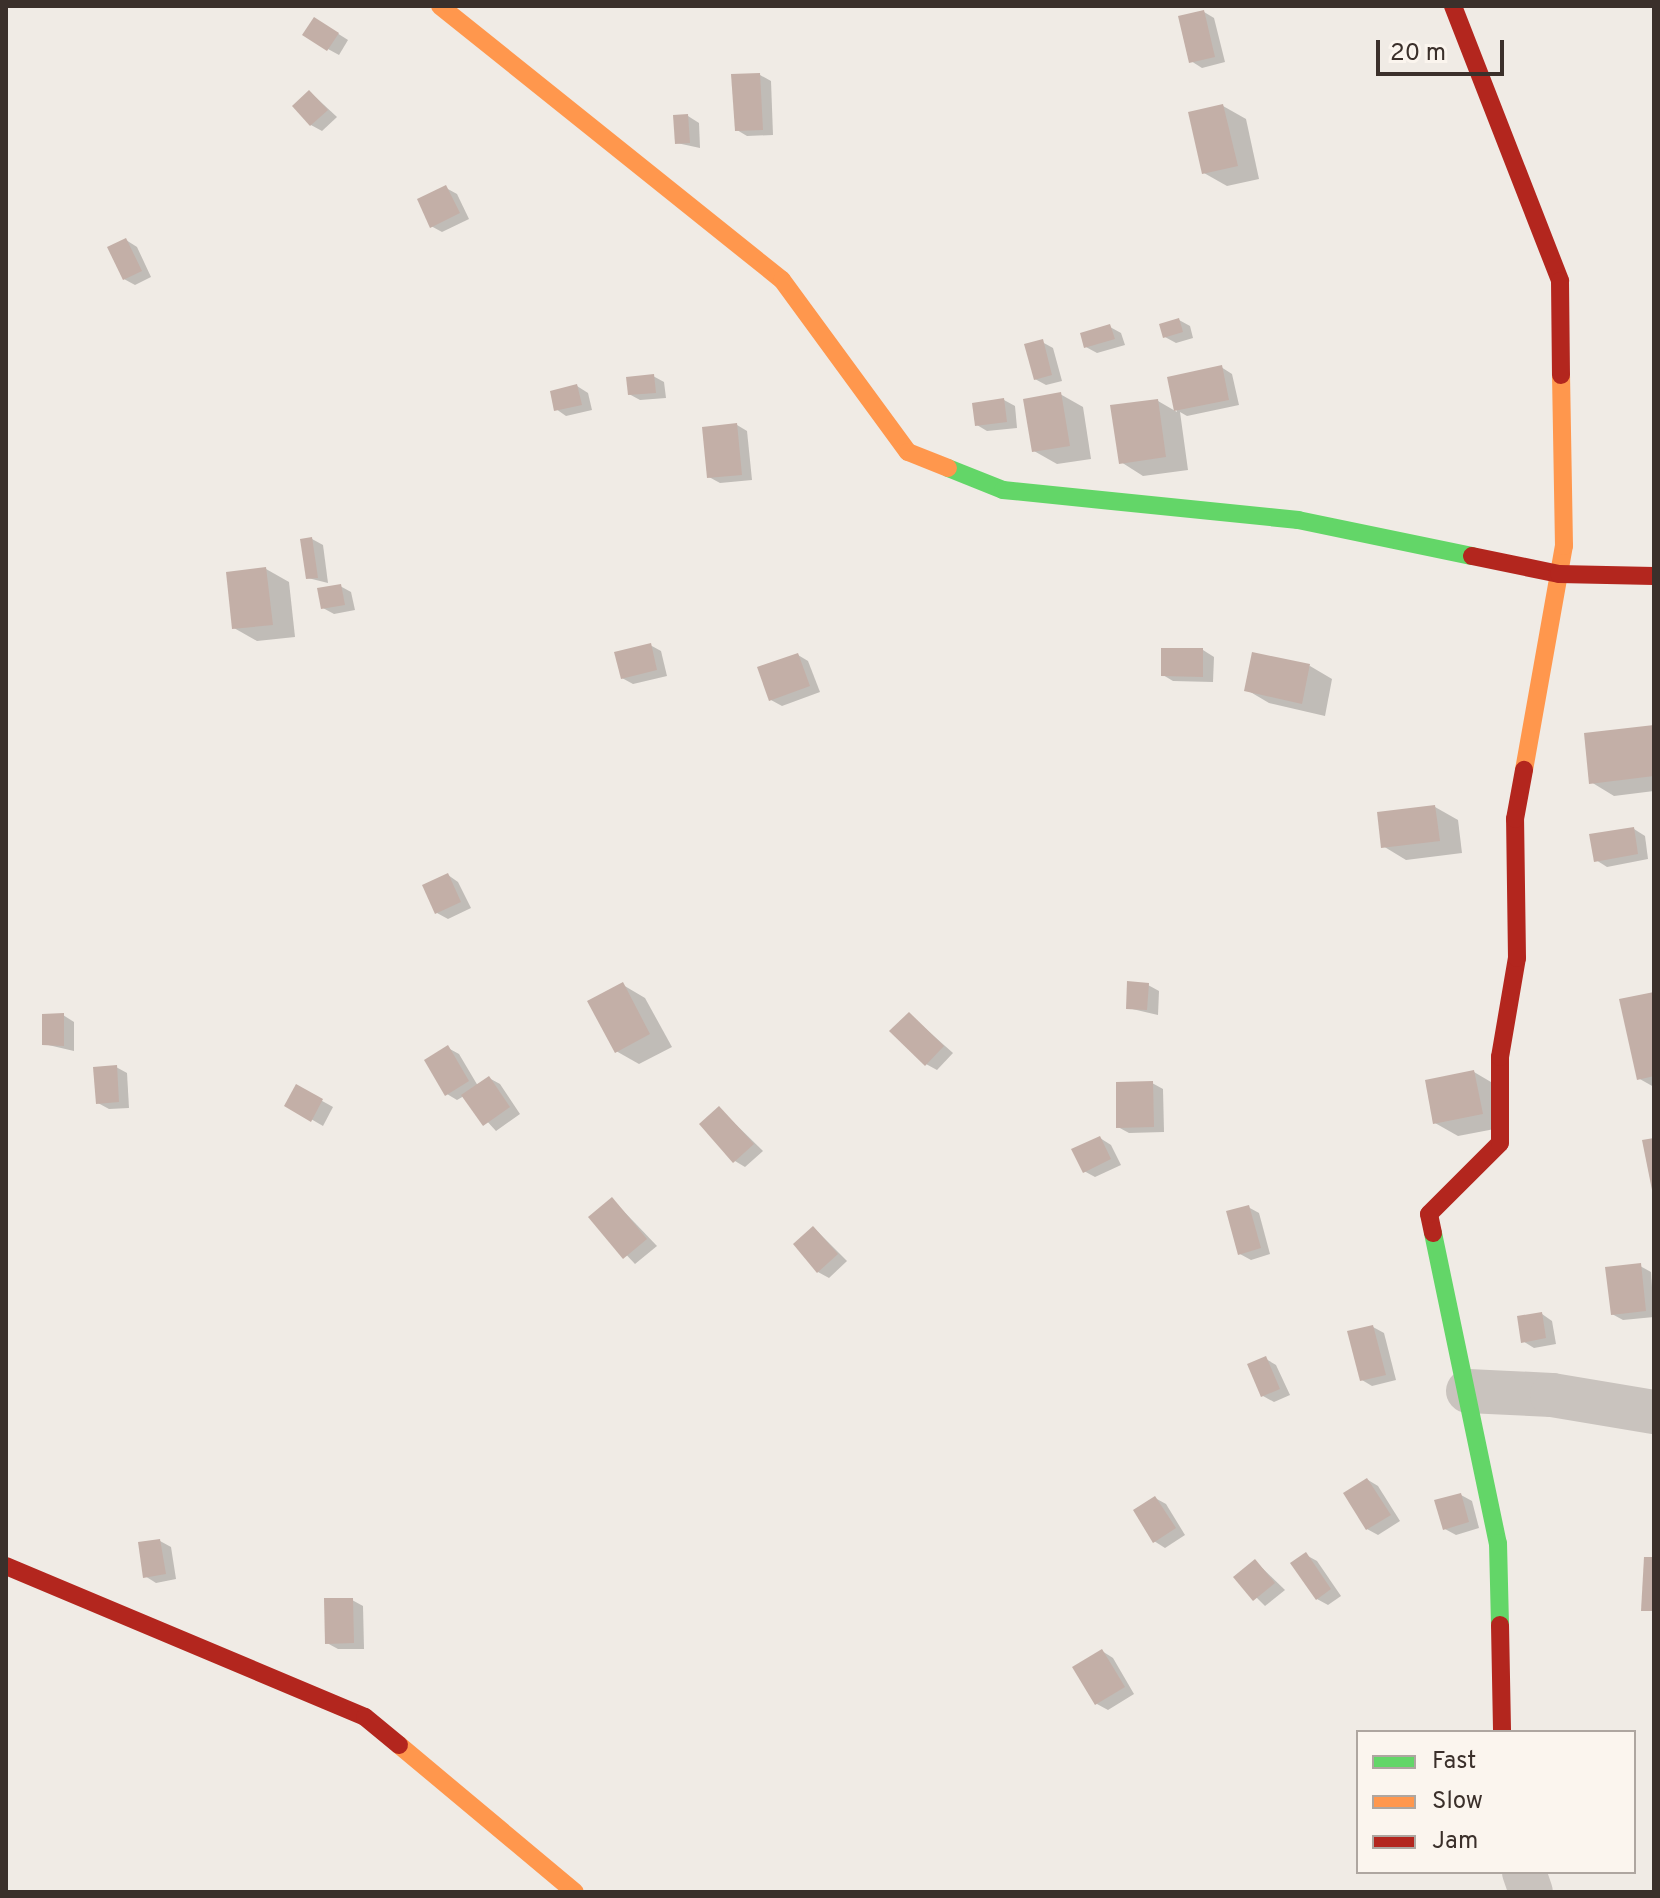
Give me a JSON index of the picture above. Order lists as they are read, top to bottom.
{
  "legend": ["Fast", "Slow", "Jam"],
  "scale_bar": "20 m"
}
